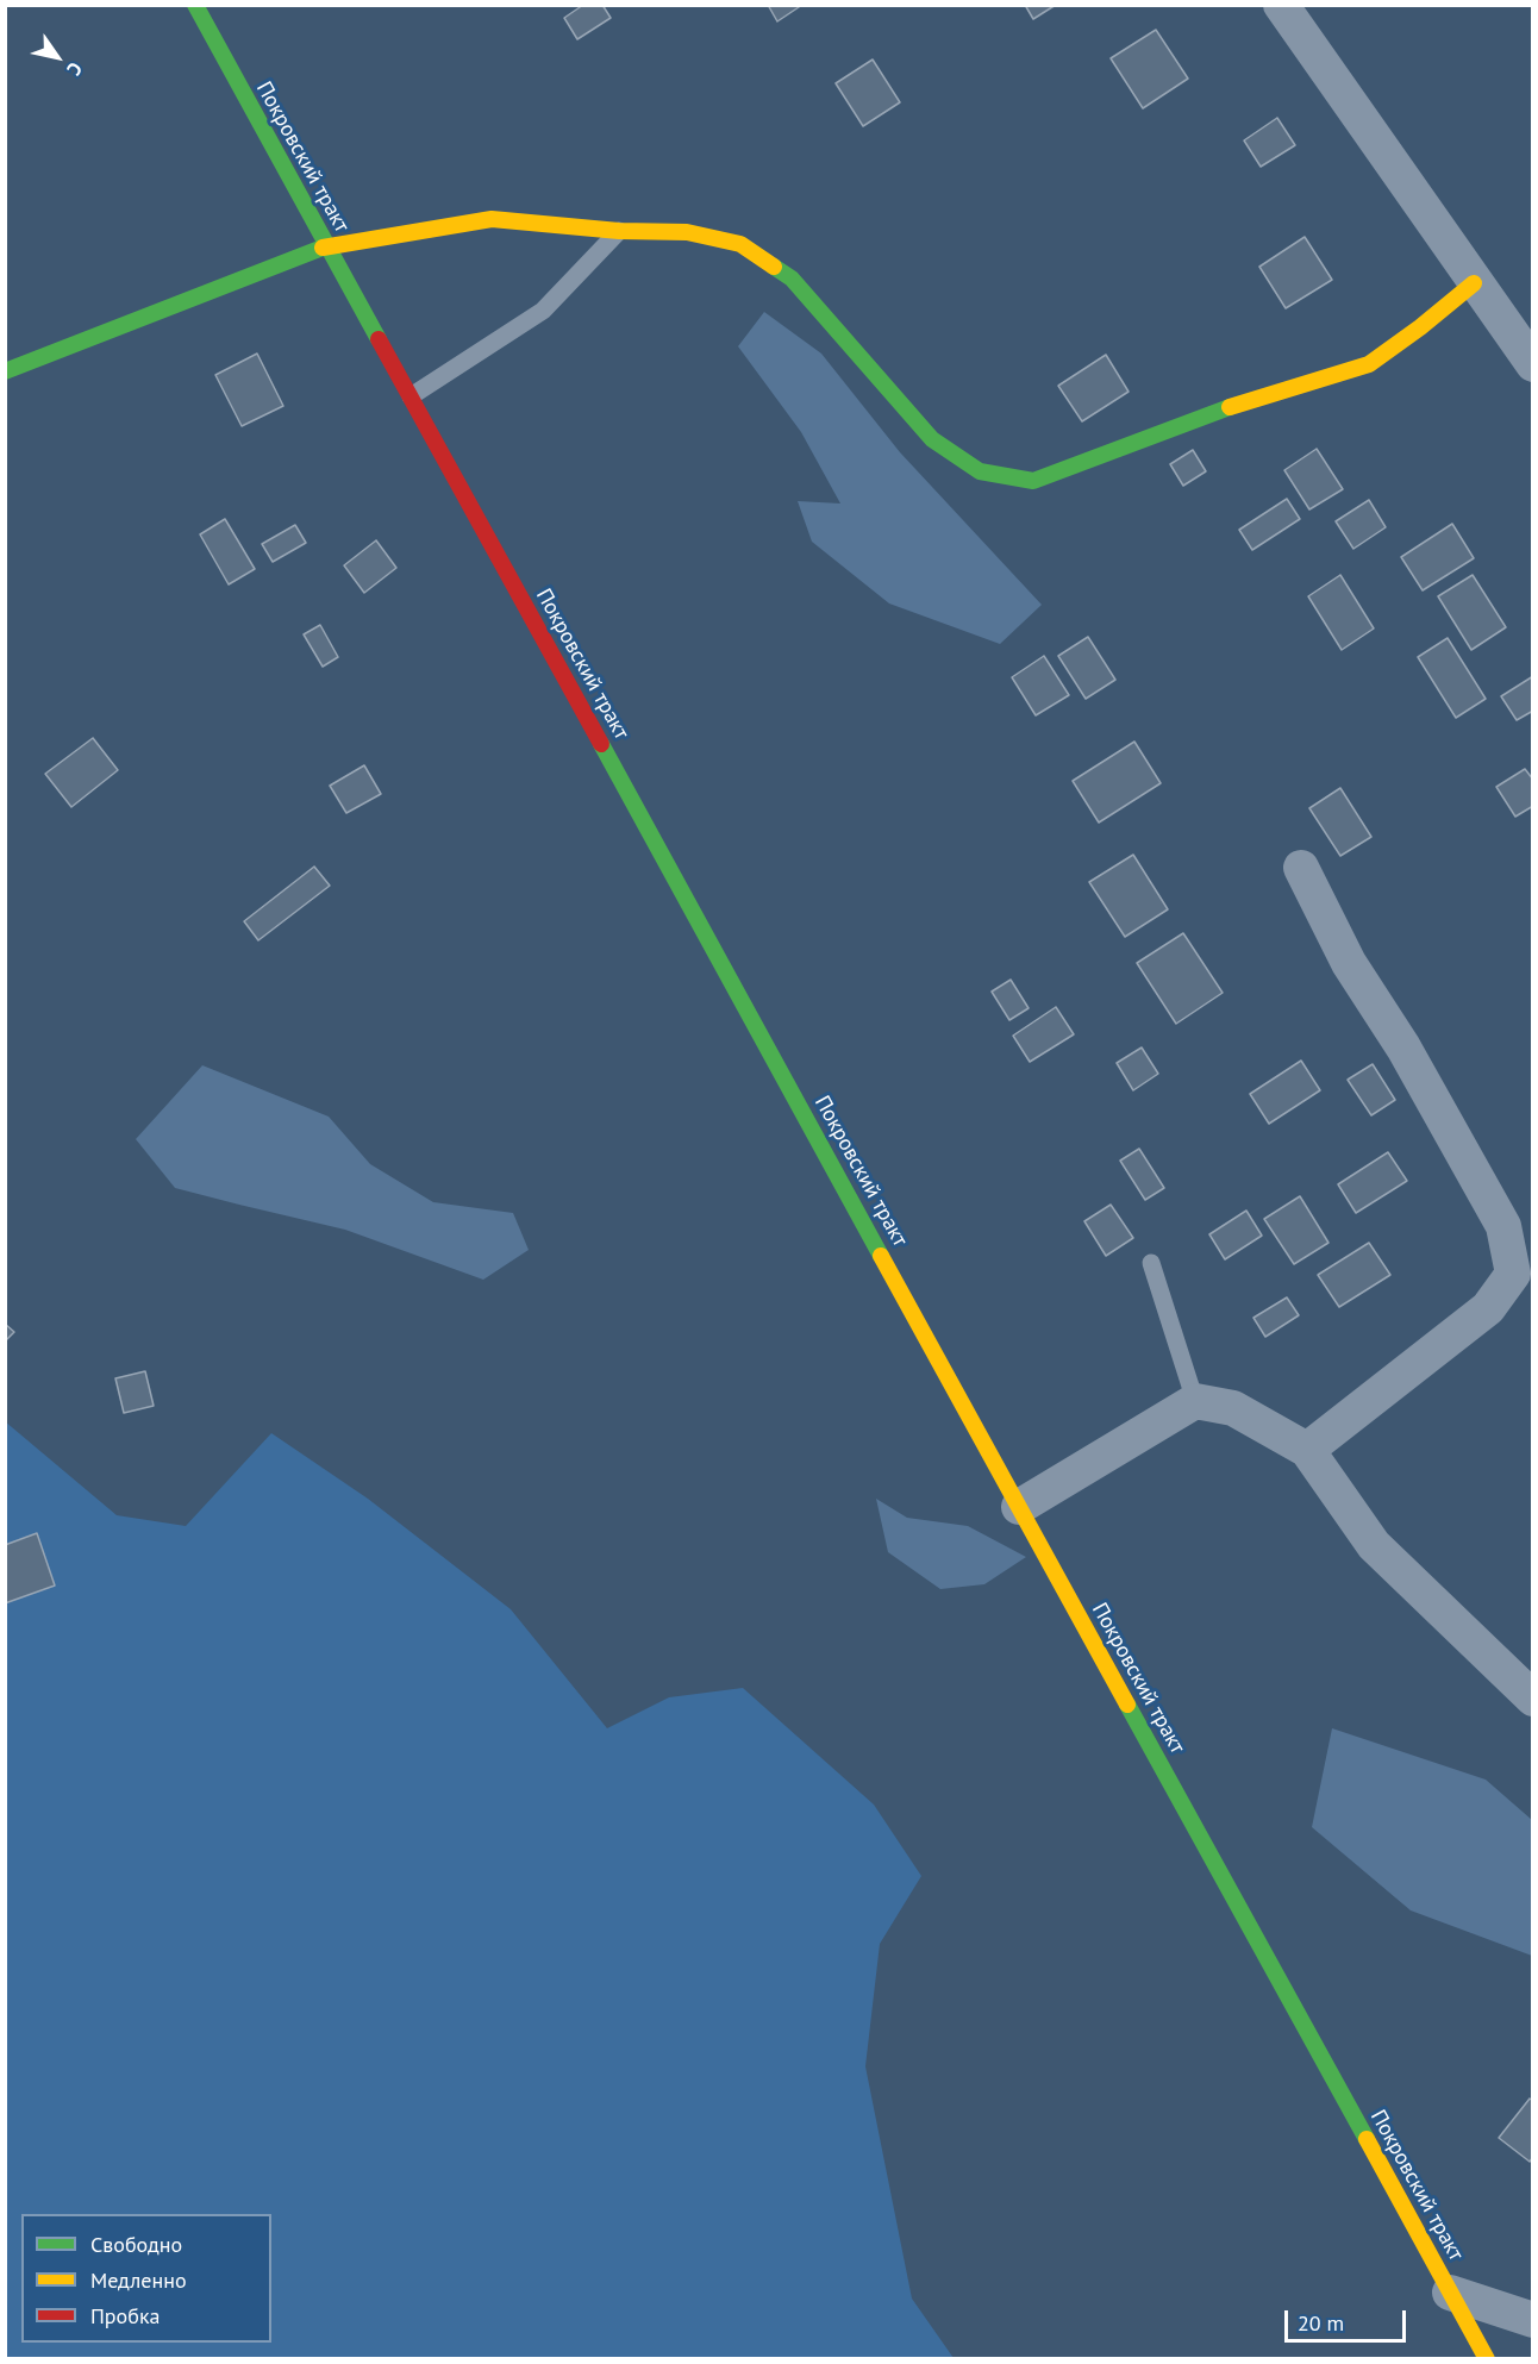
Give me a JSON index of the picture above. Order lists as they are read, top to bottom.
{
  "streets": {
    "main road": ["Покровский тракт"]
  },
  "legend": ["Свободно", "Медленно", "Пробка"],
  "scale_bar": "20 m",
  "north": "bottom right"
}
